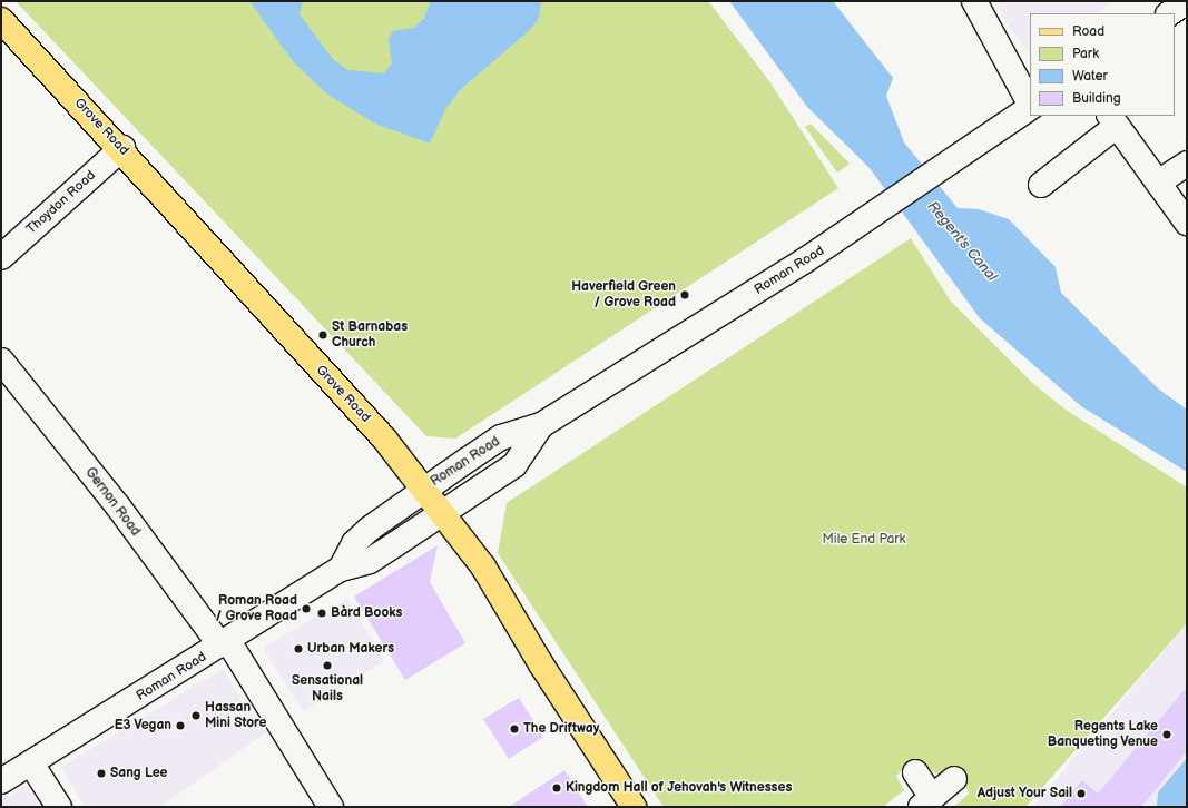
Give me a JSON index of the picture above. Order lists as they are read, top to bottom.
{
  "streets": {
    "main road": [
      "Grove Road",
      "Thoydon Road",
      "Roman Road",
      "Gernon Road"
    ]
  },
  "crossings": [
    ["Grove Road", "Thoydon Road"],
    ["Grove Road", "Roman Road"],
    ["Roman Road", "Gernon Road"]
  ],
  "water": ["Regent's Canal"],
  "parks": ["Mile End Park"],
  "places": [
    "Haverfield Green / Grove Road",
    "St Barnabas Church",
    "Roman Road / Grove Road",
    "Bàrd Books",
    "Urban Makers",
    "Sensational Nails",
    "Hassan Mini Store",
    "E3 Vegan",
    "The Driftway",
    "Regents Lake Banqueting Venue",
    "Sang Lee",
    "Kingdom Hall of Jehovah's Witnesses",
    "Adjust Your Sail"
  ],
  "legend": [
    "Road",
    "Park",
    "Water",
    "Building"
  ]
}
